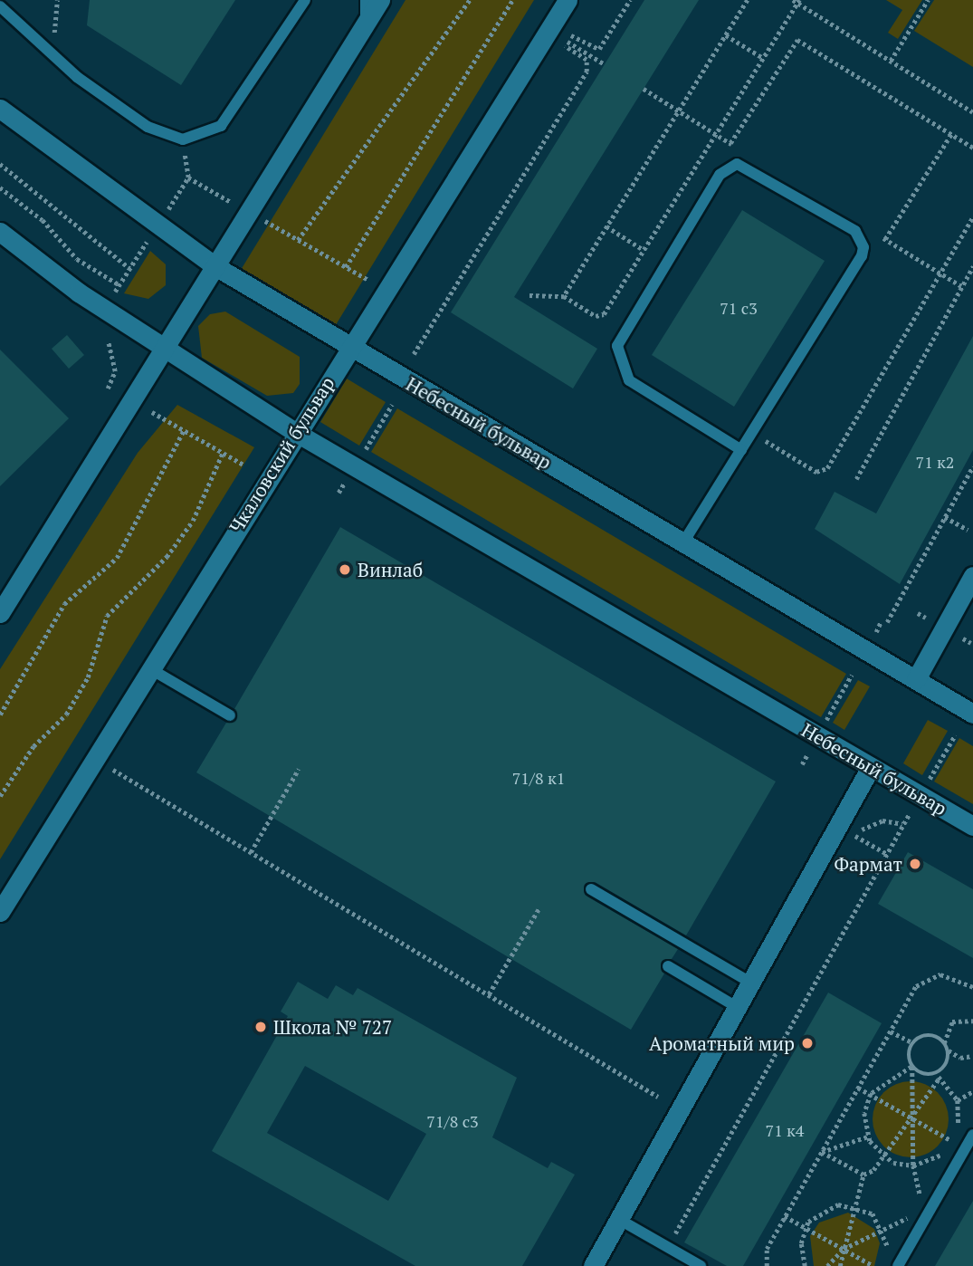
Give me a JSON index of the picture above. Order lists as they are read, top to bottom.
{
  "streets": {
    "street": ["Небесный бульвар", "Чкаловский бульвар"]
  },
  "crossings": [
    ["Небесный бульвар", "Чкаловский бульвар"]
  ],
  "places": [
    "Винлаб",
    "Фармат",
    "Школа № 727",
    "Ароматный мир"
  ],
  "house_numbers": [
    "71 с3",
    "71 к2",
    "71/8 к1",
    "71/8 с3",
    "71 к4"
  ]
}
